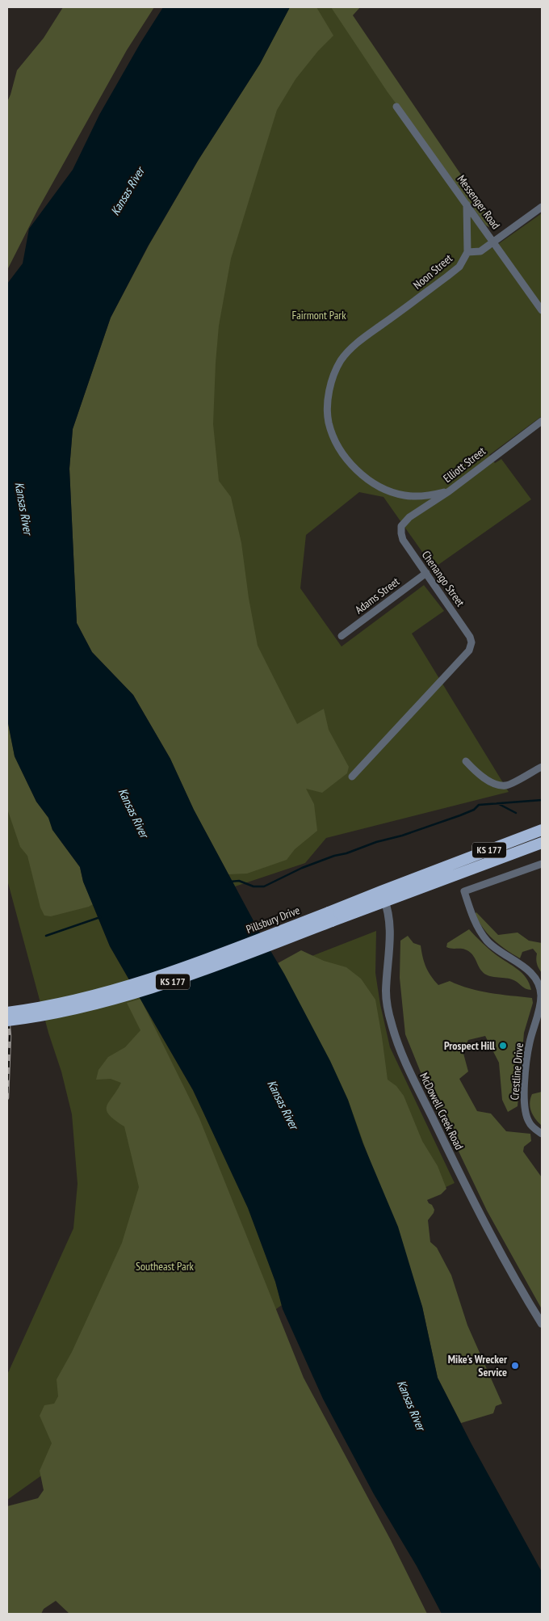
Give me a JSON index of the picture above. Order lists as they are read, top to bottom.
{
  "streets": {
    "highway": ["KS 177", "Pillsbury Drive"],
    "street": [
      "Messenger Road",
      "Noon Street",
      "Elliott Street",
      "Chenango Street",
      "Adams Street",
      "Crestline Drive",
      "McDowell Creek Road"
    ]
  },
  "crossings": [
    ["Messenger Road", "Noon Street"],
    ["Noon Street", "Elliott Street"],
    ["Elliott Street", "Chenango Street"],
    ["Chenango Street", "Adams Street"],
    ["Pillsbury Drive", "McDowell Creek Road"]
  ],
  "water": ["Kansas River"],
  "parks": ["Fairmont Park", "Southeast Park"],
  "places": ["Prospect Hill", "Mike's Wrecker Service"]
}
